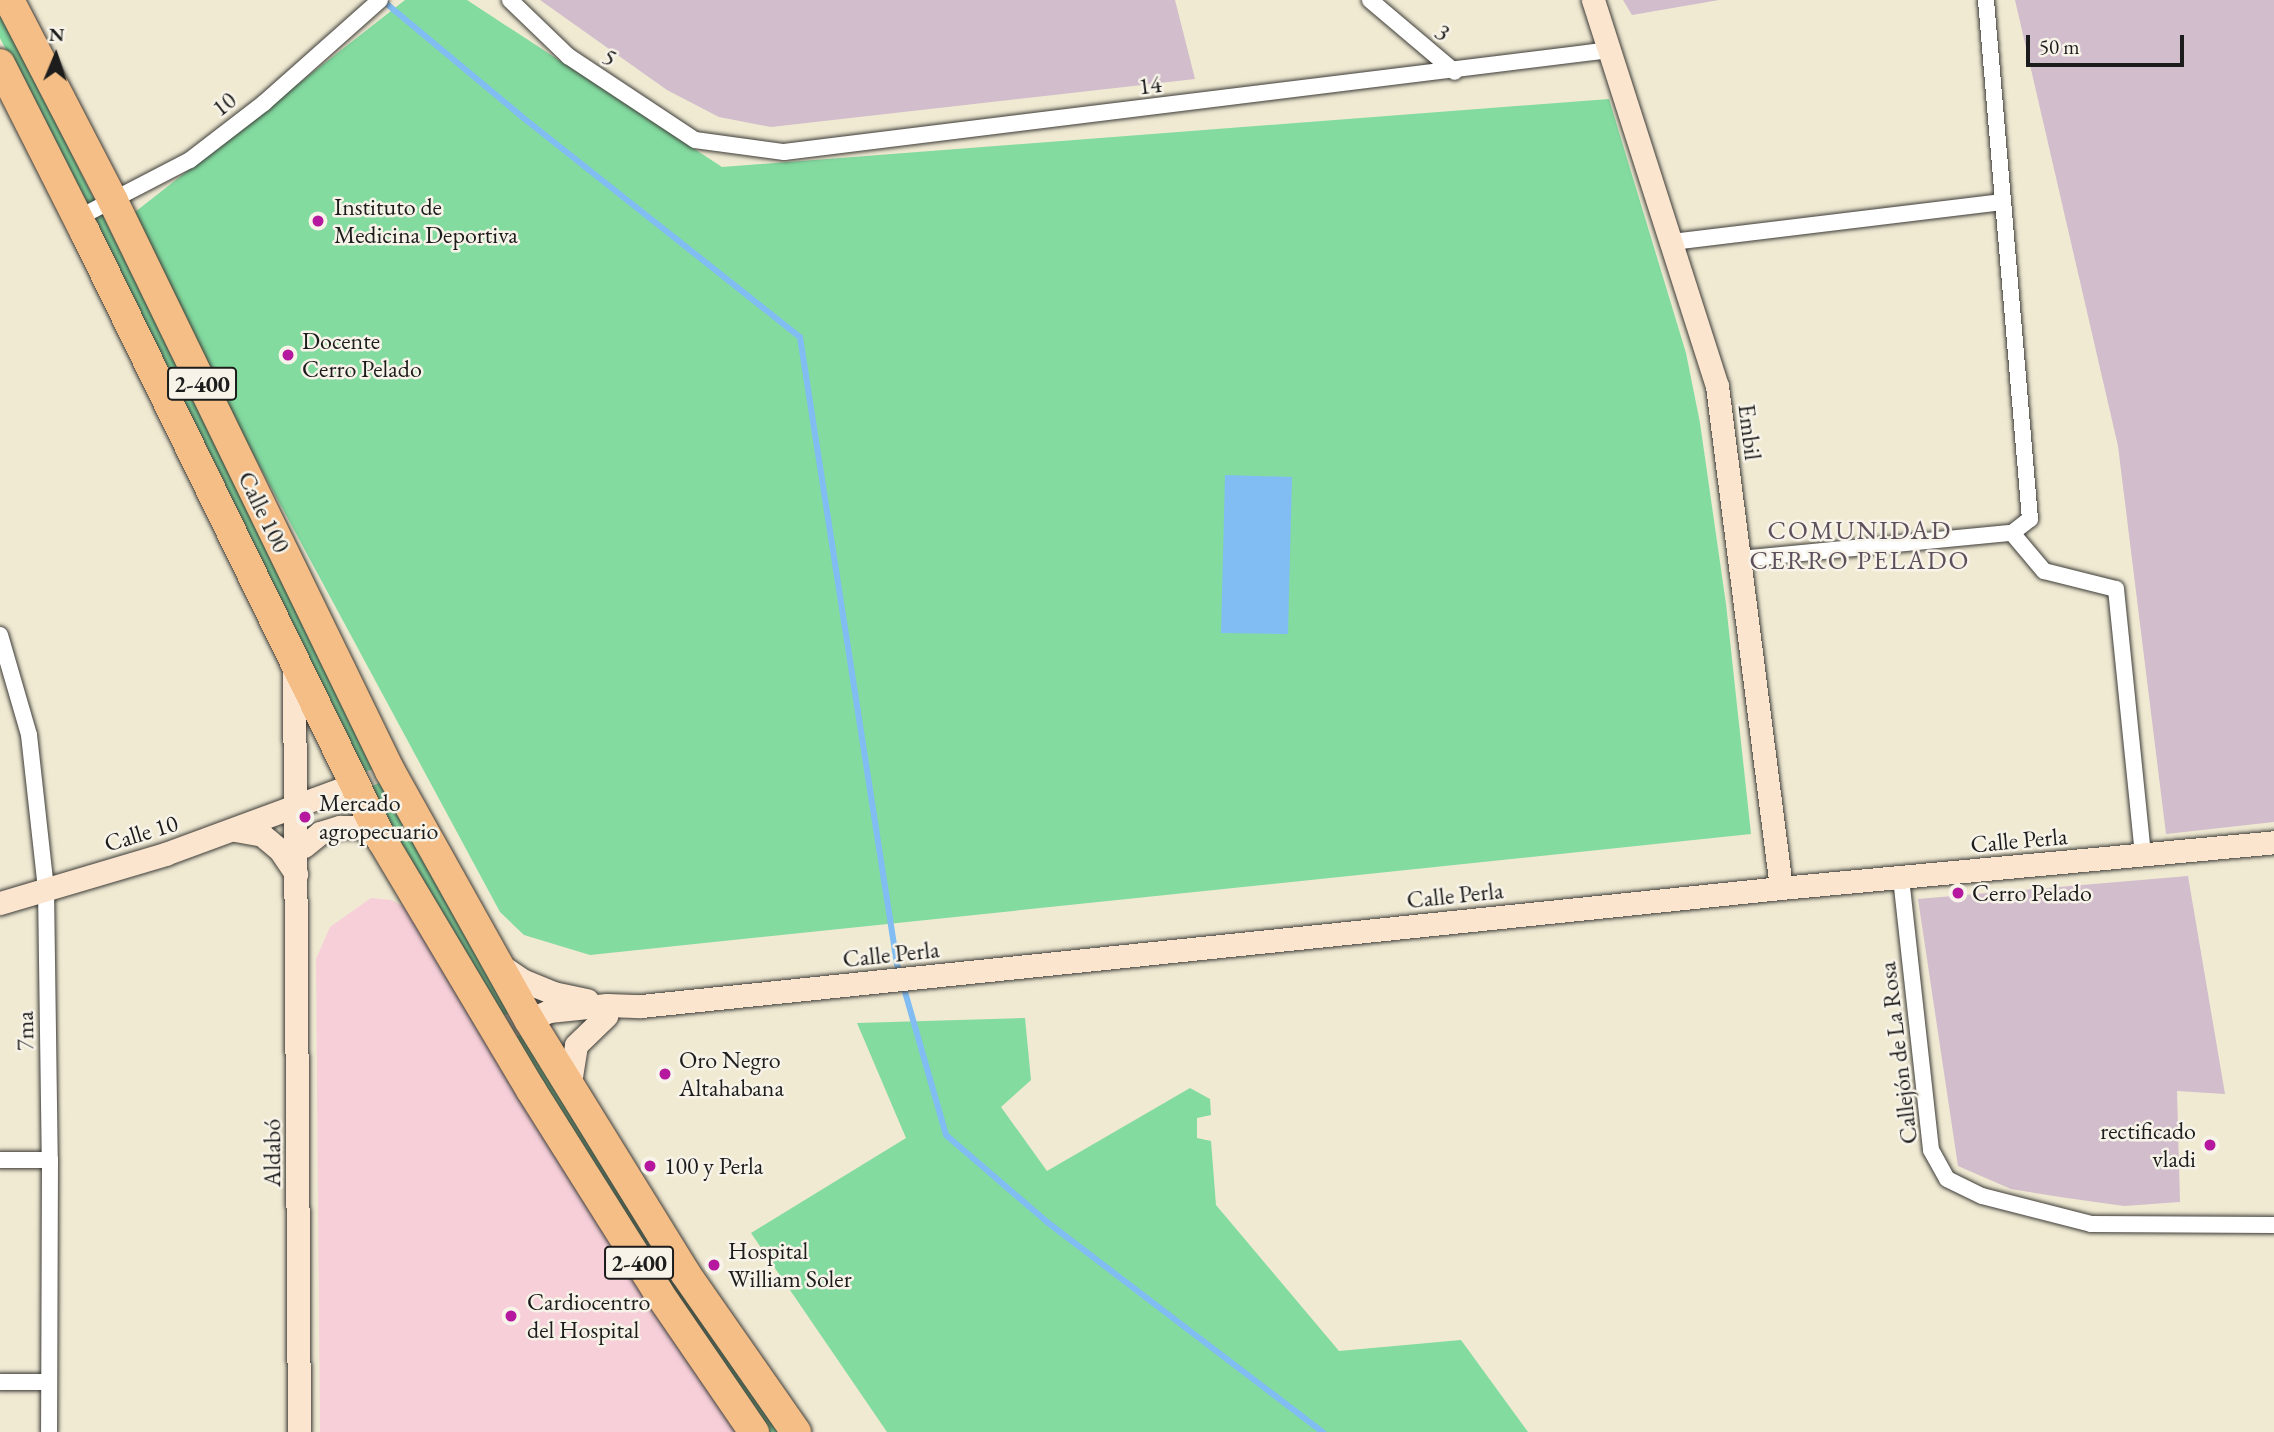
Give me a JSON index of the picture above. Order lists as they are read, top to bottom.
{
  "streets": {
    "highway": ["2-400", "Calle 100"],
    "main road": [
      "Embil",
      "Calle 10",
      "Calle Perla",
      "Aldabó"
    ],
    "street": [
      "3",
      "5",
      "14",
      "10",
      "7ma",
      "Callejón de La Rosa"
    ]
  },
  "crossings": [
    ["3", "14"],
    ["5", "14"],
    ["14", "Embil"],
    ["10", "Calle 100"],
    ["2-400", "Calle 100"],
    ["2-400", "Calle Perla"],
    ["Embil", "Calle Perla"],
    ["Calle 100", "Calle 10"],
    ["Calle 100", "Calle Perla"],
    ["Calle 100", "Aldabó"],
    ["Calle 10", "7ma"],
    ["Calle 10", "Aldabó"],
    ["Calle Perla", "Callejón de La Rosa"]
  ],
  "districts": ["COMUNIDAD CERRO PELADO"],
  "places": [
    "Instituto de Medicina Deportiva",
    "Docente Cerro Pelado",
    "Mercado agropecuario",
    "Cerro Pelado",
    "Oro Negro Altahabana",
    "rectificado vladi",
    "100 y Perla",
    "Hospital William Soler",
    "Cardiocentro del Hospital"
  ],
  "scale_bar": "50 m",
  "north": "top"
}
